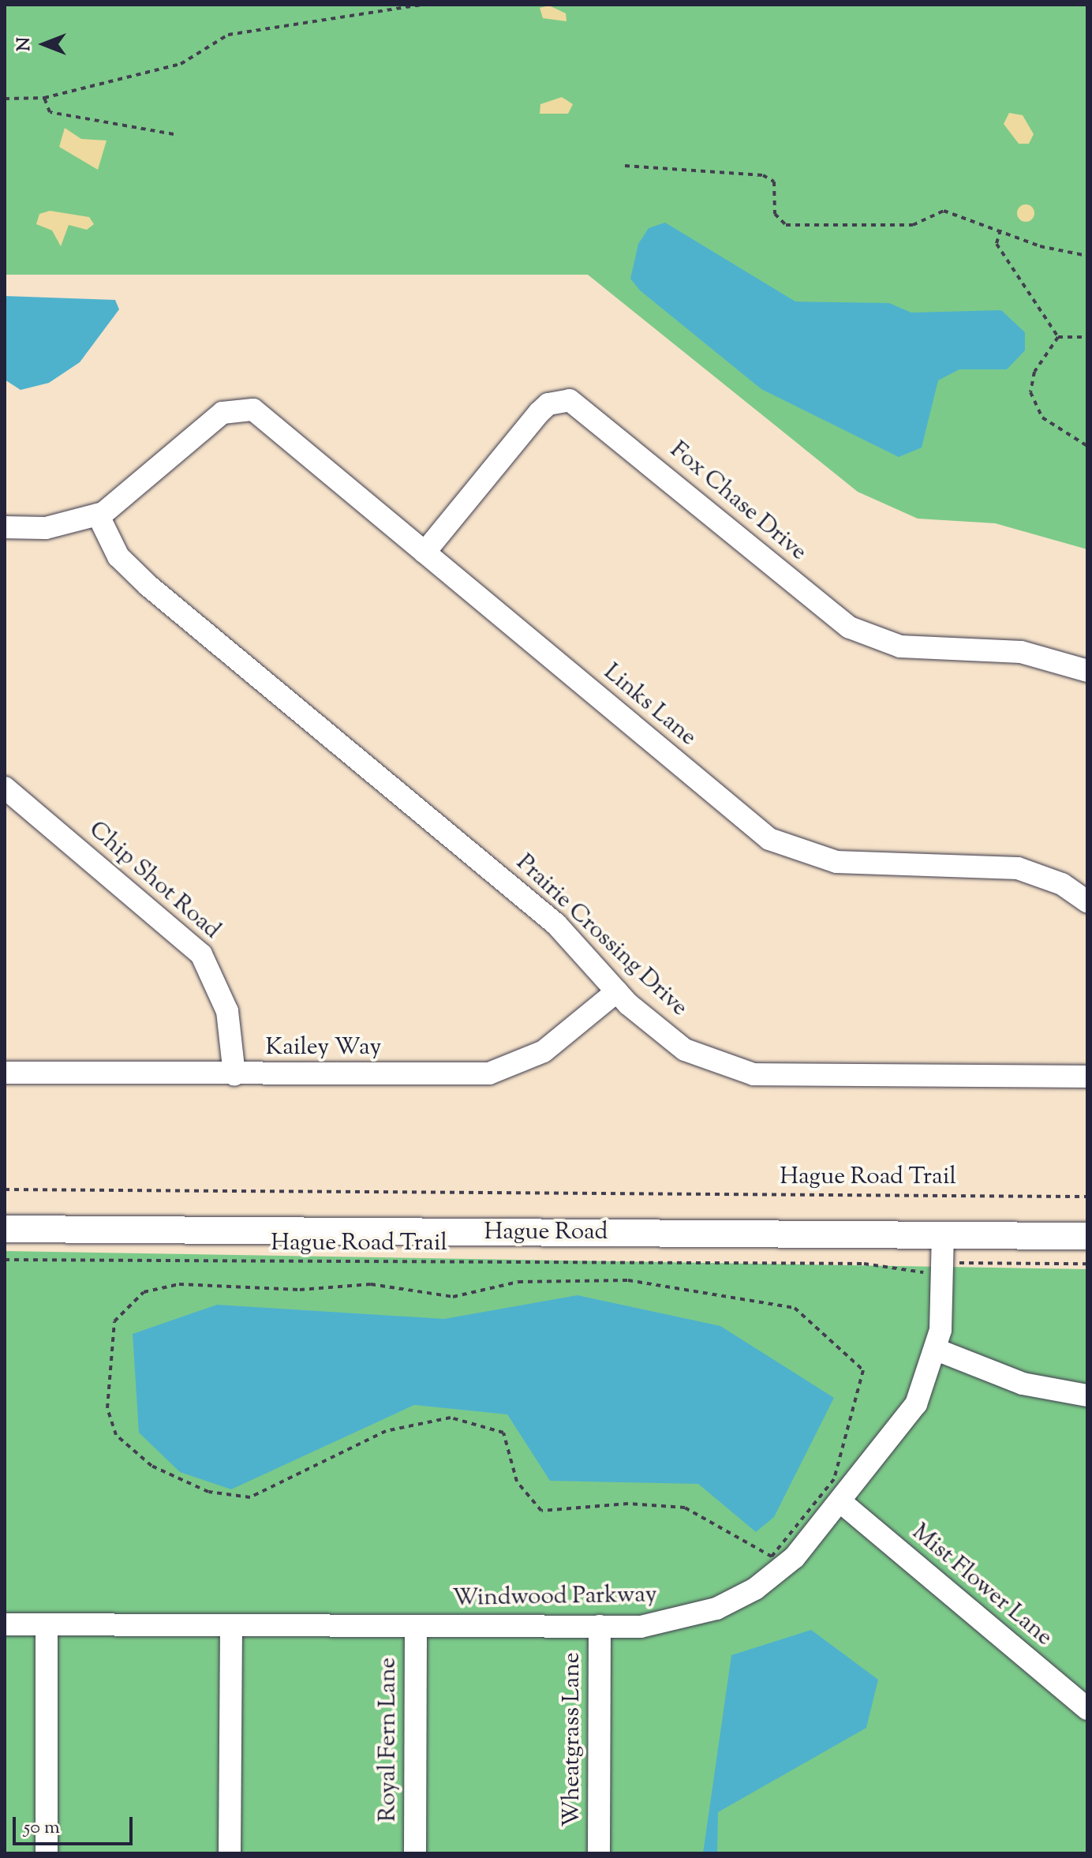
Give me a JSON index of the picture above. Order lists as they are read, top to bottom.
{
  "streets": {
    "main road": ["Hague Road"],
    "street": [
      "Fox Chase Drive",
      "Links Lane",
      "Chip Shot Road",
      "Prairie Crossing Drive",
      "Kailey Way",
      "Mist Flower Lane",
      "Windwood Parkway",
      "Royal Fern Lane",
      "Wheatgrass Lane"
    ],
    "path": ["Hague Road Trail"]
  },
  "crossings": [
    ["Fox Chase Drive", "Links Lane"],
    ["Links Lane", "Prairie Crossing Drive"],
    ["Chip Shot Road", "Kailey Way"],
    ["Prairie Crossing Drive", "Kailey Way"],
    ["Hague Road Trail", "Windwood Parkway"],
    ["Hague Road", "Windwood Parkway"],
    ["Mist Flower Lane", "Windwood Parkway"],
    ["Windwood Parkway", "Royal Fern Lane"],
    ["Windwood Parkway", "Wheatgrass Lane"]
  ],
  "scale_bar": "50 m",
  "north": "left"
}
